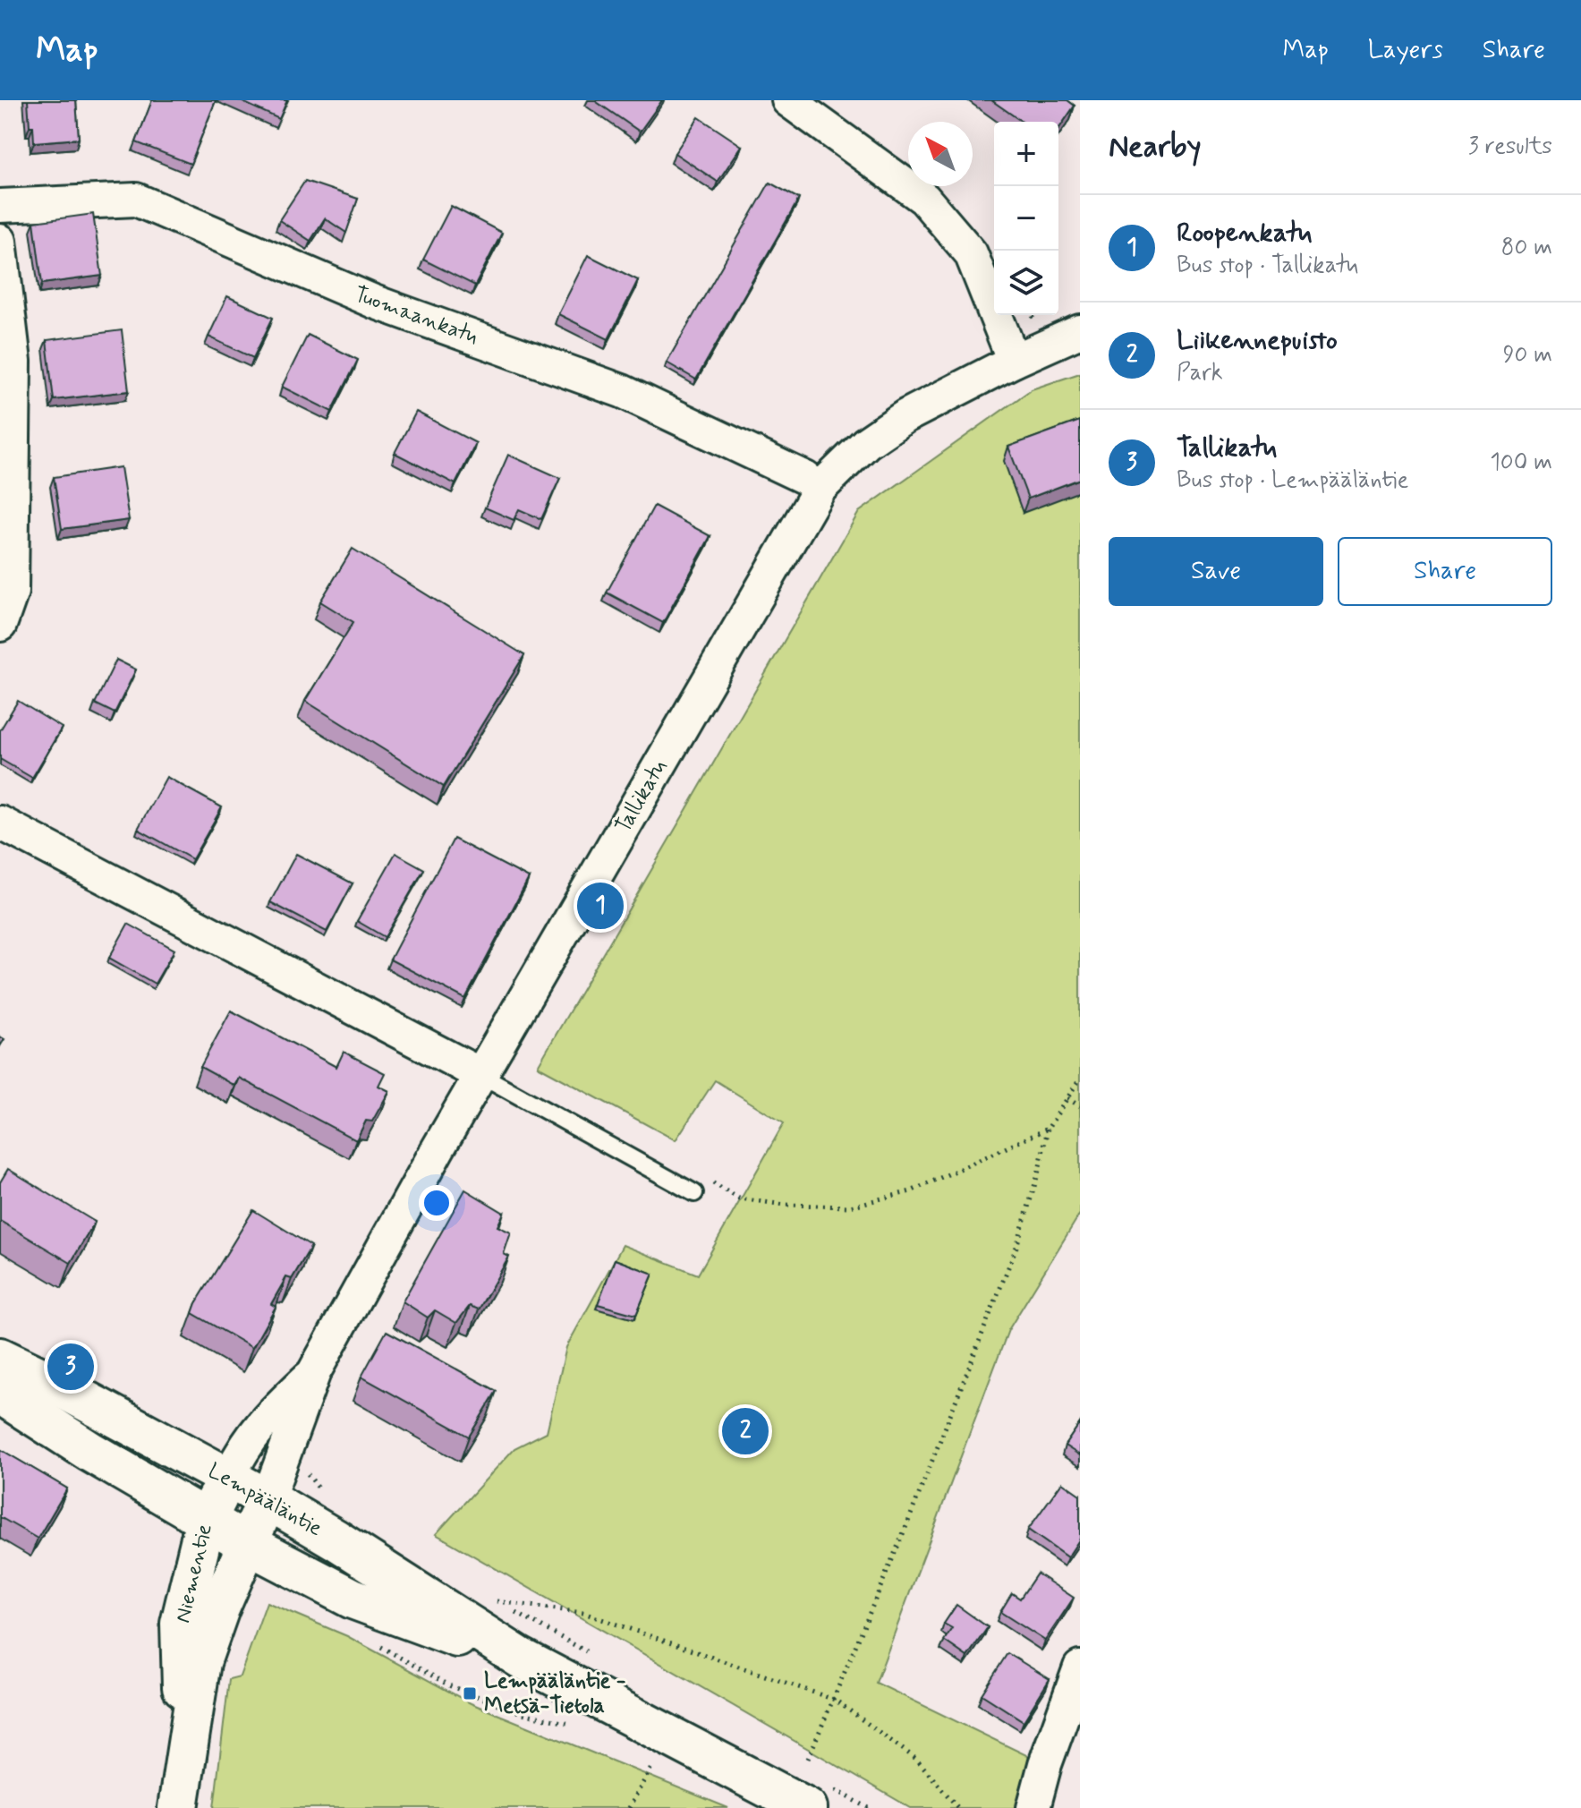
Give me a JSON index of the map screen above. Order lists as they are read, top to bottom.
{
  "streets": {
    "main road": ["Lempääläntie", "Niementie"],
    "street": ["Tuomaankatu", "Tallikatu"]
  },
  "crossings": [
    ["Tuomaankatu", "Tallikatu"],
    ["Tallikatu", "Lempääläntie"],
    ["Tallikatu", "Niementie"],
    ["Lempääläntie", "Niementie"]
  ],
  "places": {
    "transit": ["Lempääläntie - Metsä-Tietola"]
  },
  "north": "top left",
  "page": {
    "header": "Map",
    "nav": ["Map", "Layers", "Share"],
    "heading": ["Nearby", "3 results"],
    "map_buttons": ["+", "−"],
    "list": [
      {
        "mark": "1",
        "name": "Roopenkatu",
        "note": "Bus stop · Tallikatu",
        "value": "80 m"
      },
      {
        "mark": "2",
        "name": "Liikennepuisto",
        "note": "Park",
        "value": "90 m"
      },
      {
        "mark": "3",
        "name": "Tallikatu",
        "note": "Bus stop · Lempääläntie",
        "value": "100 m"
      }
    ],
    "buttons": ["Save", "Share"],
    "pins": ["1", "3", "2"]
  }
}
